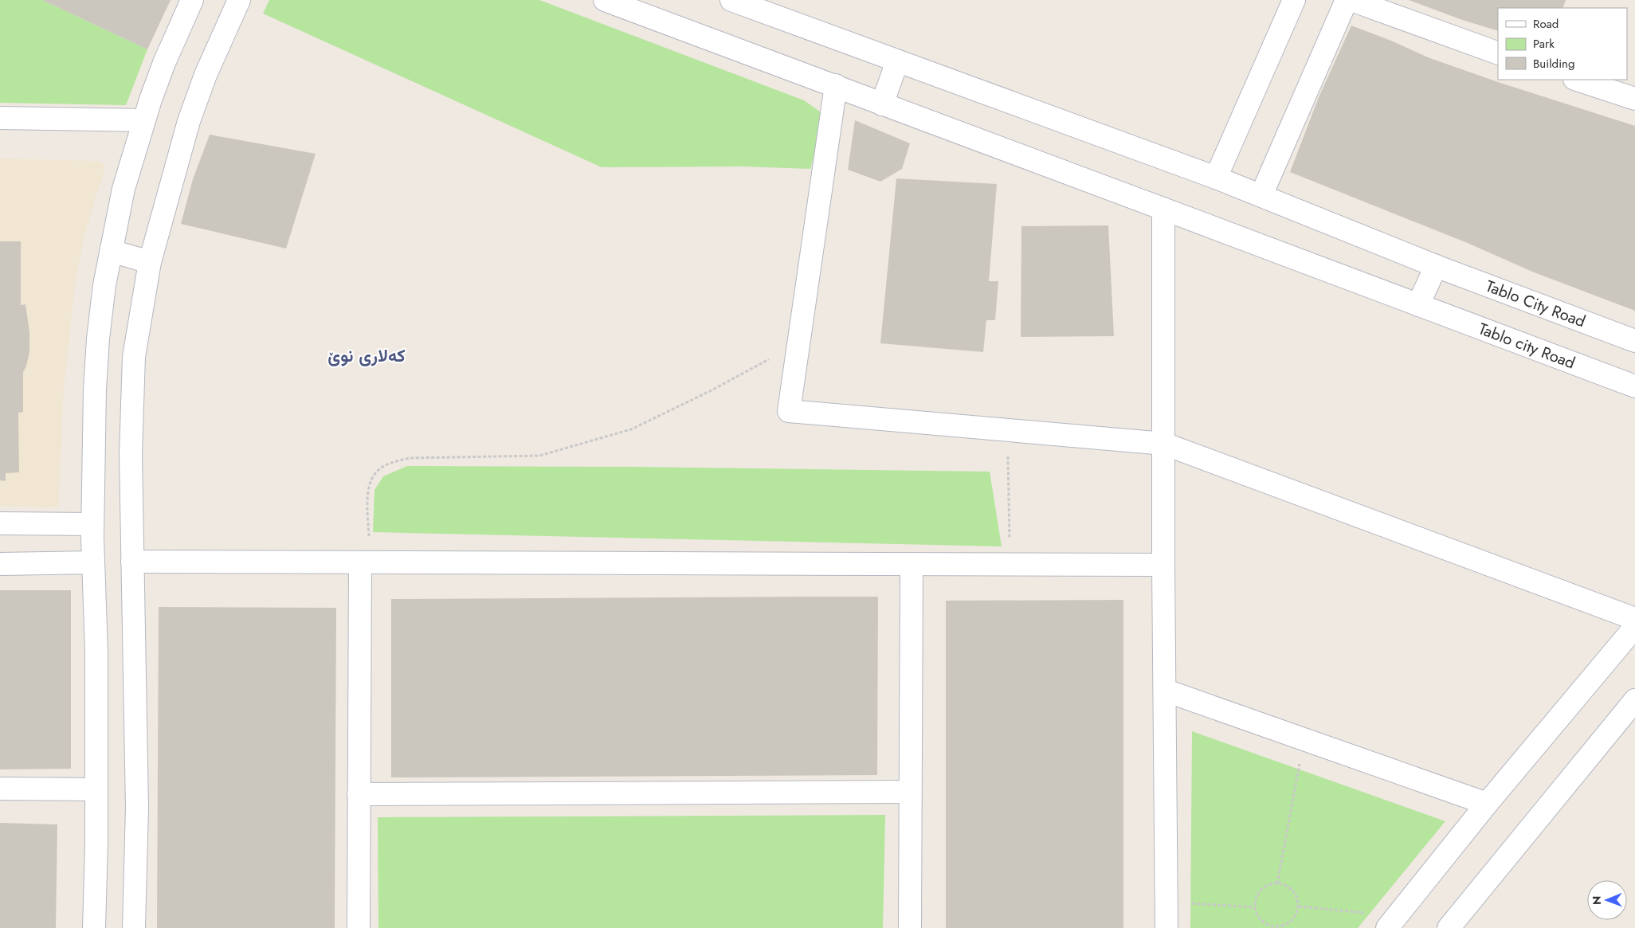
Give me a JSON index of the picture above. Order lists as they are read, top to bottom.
{
  "streets": {
    "street": ["Tablo City Road", "Tablo city Road"]
  },
  "districts": ["کەلاری نوێ"],
  "legend": ["Road", "Park", "Building"],
  "north": "left"
}
